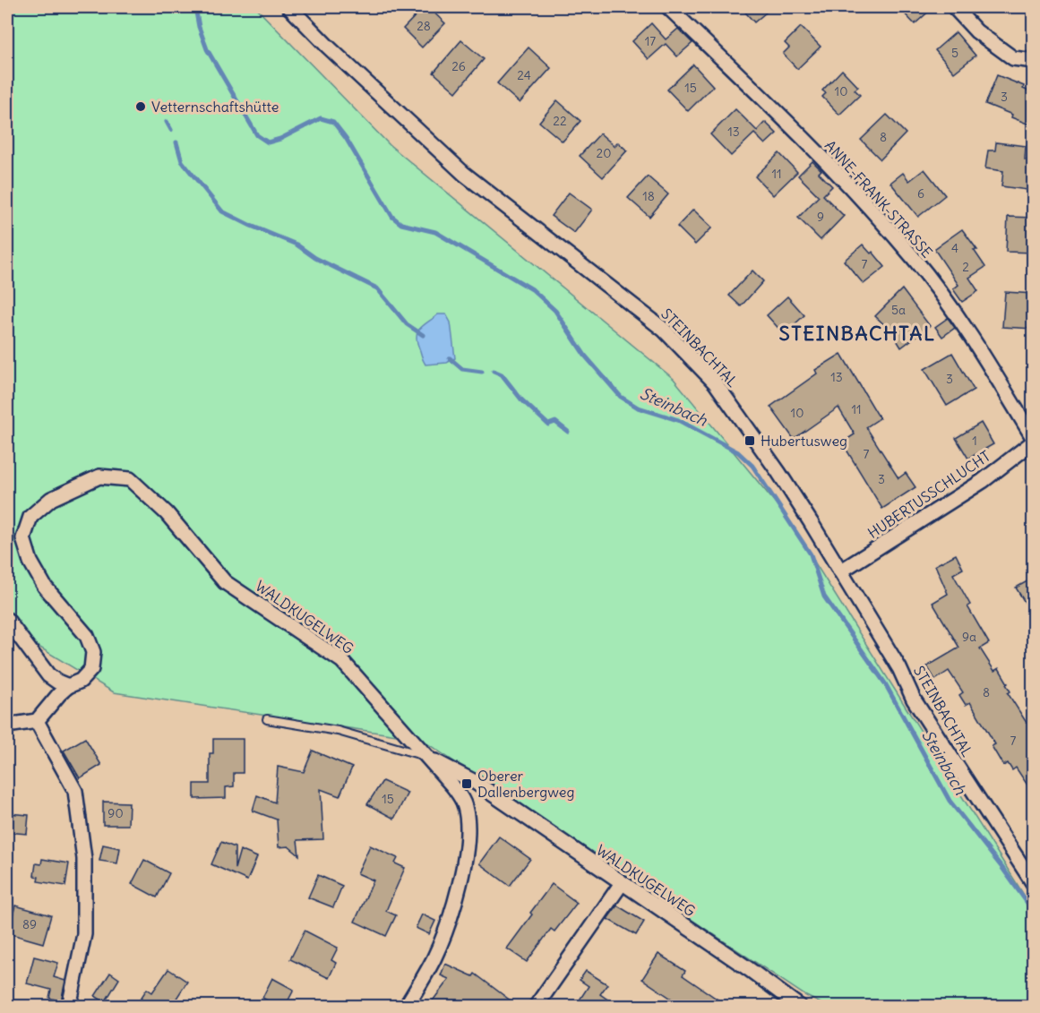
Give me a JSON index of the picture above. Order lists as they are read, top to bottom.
{
  "streets": {
    "street": [
      "ANNE-FRANK-STRASSE",
      "STEINBACHTAL",
      "HUBERTUSSCHLUCHT",
      "WALDKUGELWEG"
    ]
  },
  "crossings": [
    ["ANNE-FRANK-STRASSE", "HUBERTUSSCHLUCHT"],
    ["STEINBACHTAL", "HUBERTUSSCHLUCHT"]
  ],
  "districts": ["STEINBACHTAL"],
  "water": ["Steinbach"],
  "places": {
    "other": ["Vetternschaftshütte"],
    "transit": ["Hubertusweg", "Oberer Dallenbergweg"]
  },
  "house_numbers": [
    "28",
    "17",
    "5",
    "26",
    "24",
    "15",
    "10",
    "3",
    "22",
    "13",
    "8",
    "20",
    "11",
    "6",
    "18",
    "9",
    "4",
    "7",
    "2",
    "5a",
    "13",
    "3",
    "11",
    "10",
    "1",
    "7",
    "3",
    "9a",
    "8",
    "7",
    "15",
    "90",
    "89"
  ]
}
